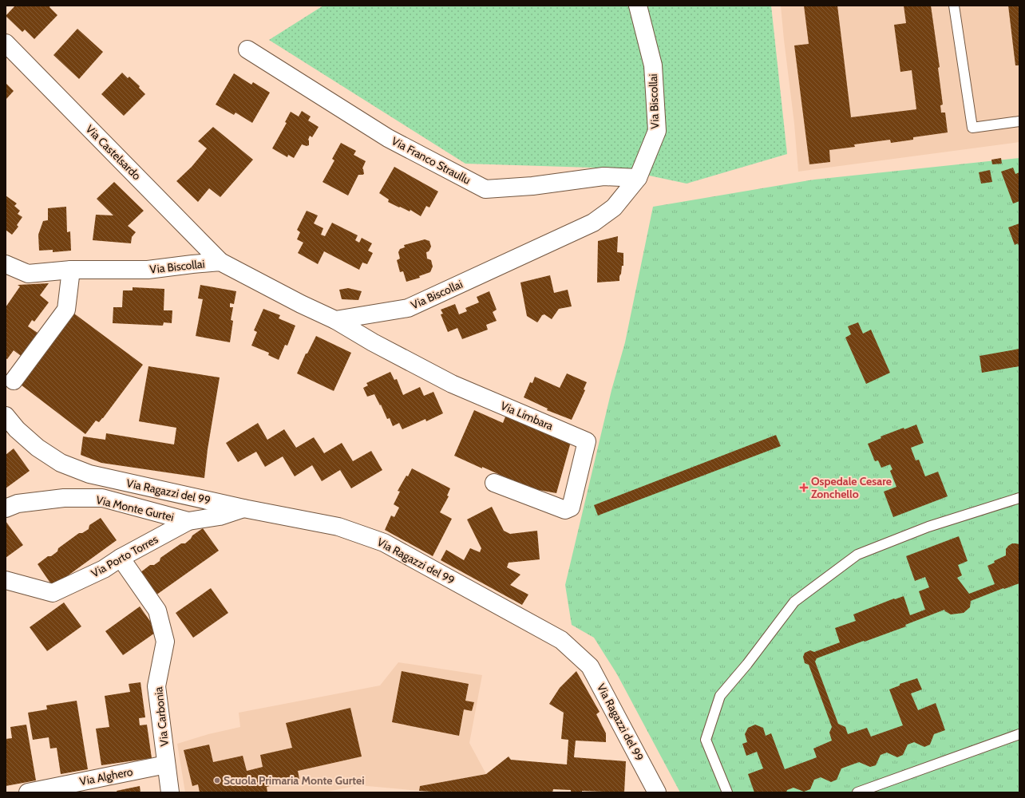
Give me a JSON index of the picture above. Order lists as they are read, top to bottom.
{
  "streets": {
    "street": [
      "Via Biscollai",
      "Via Castelsardo",
      "Via Franco Straullu",
      "Via Limbara",
      "Via Ragazzi del 99",
      "Via Monte Gurtei",
      "Via Porto Torres",
      "Via Carbonia",
      "Via Alghero"
    ]
  },
  "crossings": [
    ["Via Biscollai", "Via Castelsardo"],
    ["Via Biscollai", "Via Franco Straullu"],
    ["Via Biscollai", "Via Limbara"],
    ["Via Ragazzi del 99", "Via Porto Torres"],
    ["Via Monte Gurtei", "Via Porto Torres"],
    ["Via Porto Torres", "Via Carbonia"],
    ["Via Carbonia", "Via Alghero"]
  ],
  "places": {
    "health": ["Ospedale Cesare Zonchello"],
    "other": ["Scuola Primaria Monte Gurtei"]
  }
}
